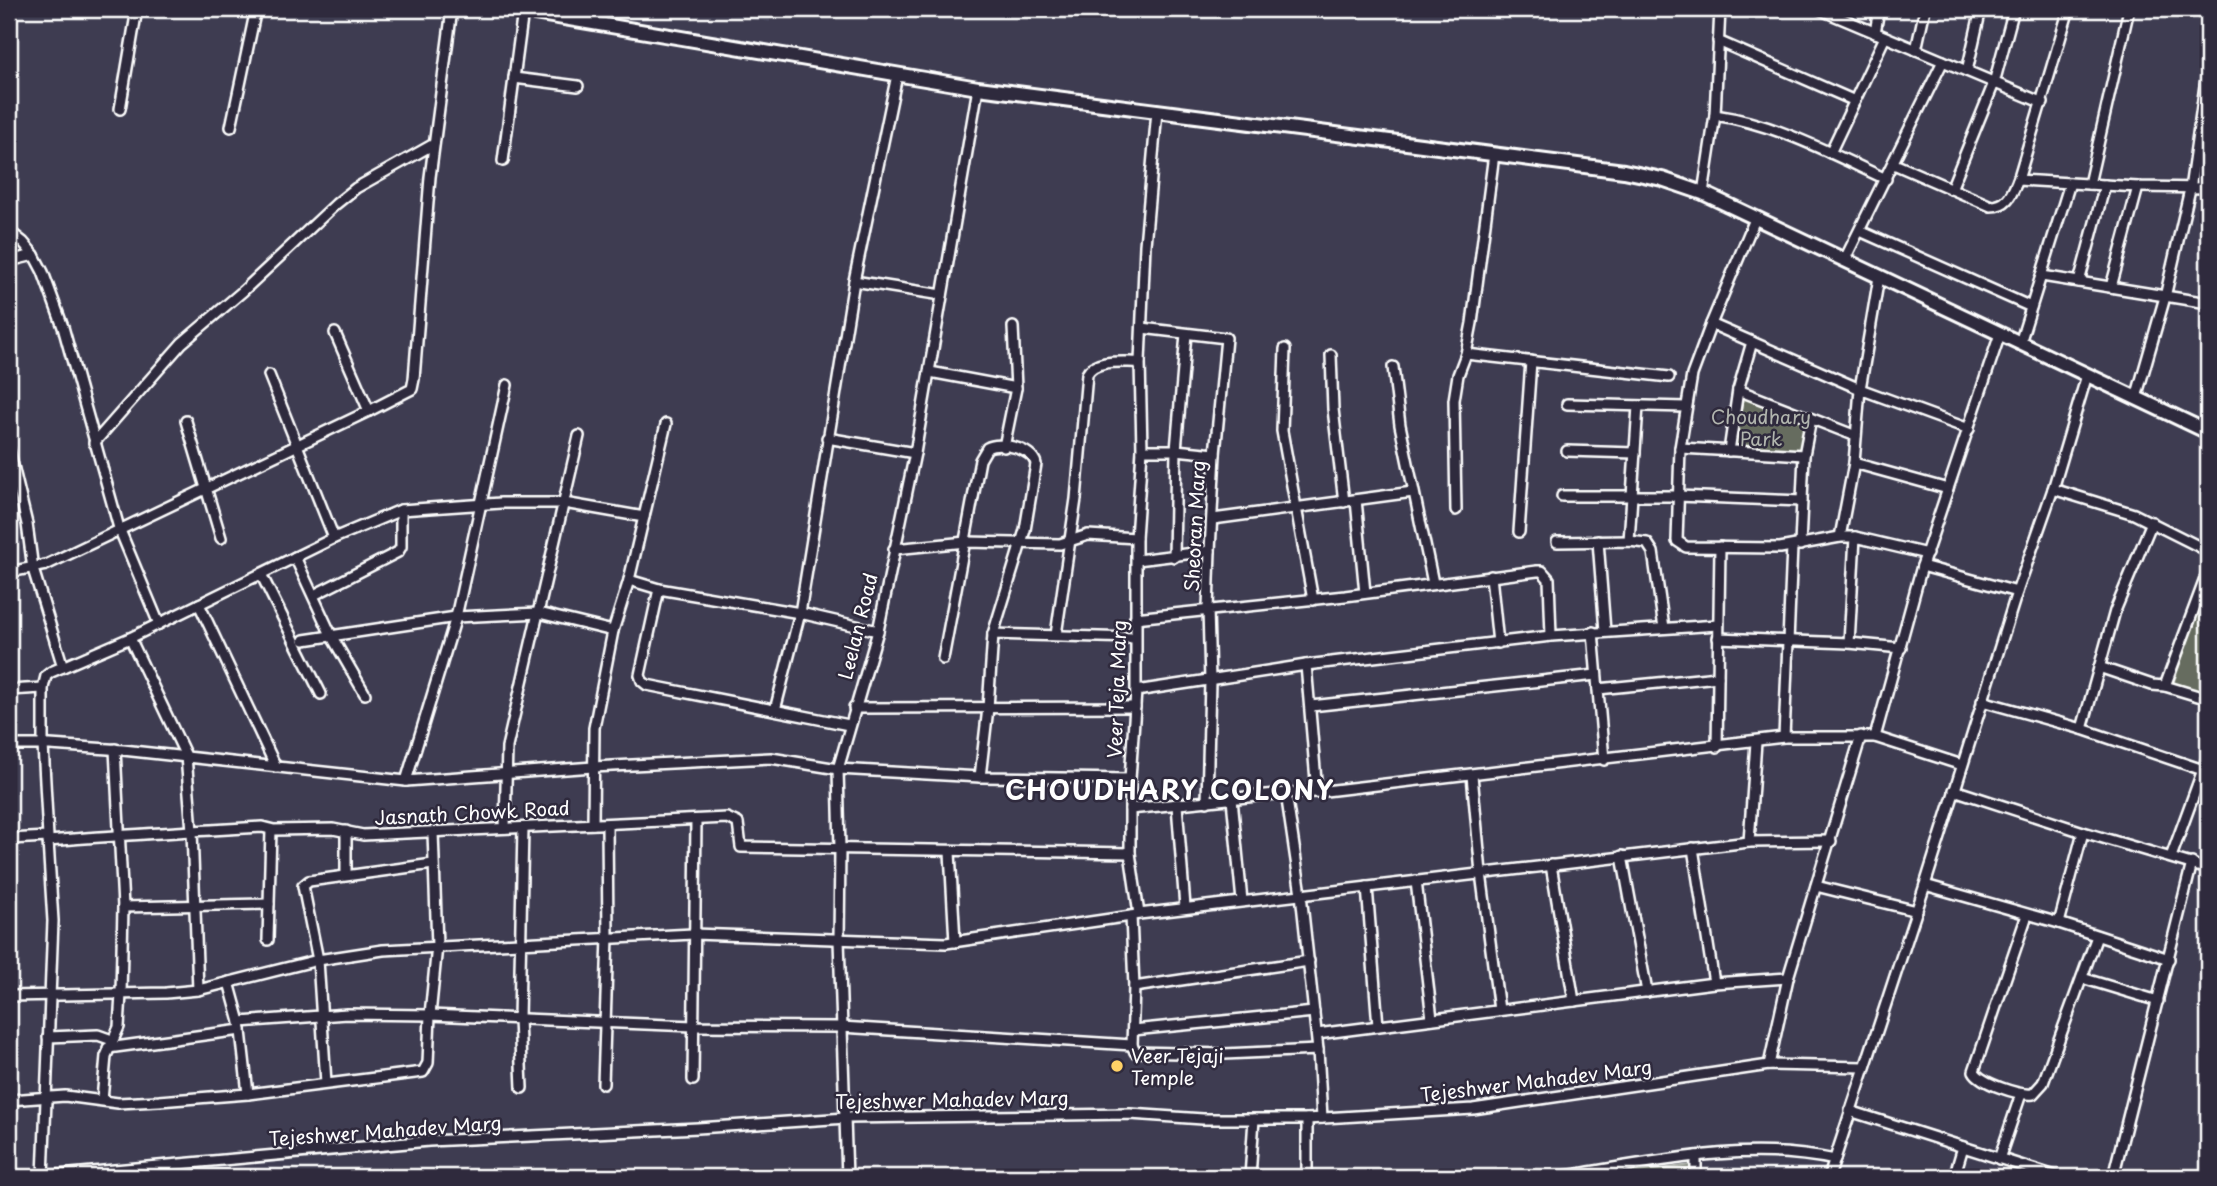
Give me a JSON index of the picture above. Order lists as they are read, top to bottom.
{
  "streets": {
    "street": [
      "Sheoran Marg",
      "Leelan Road",
      "Veer Teja Marg",
      "Jasnath Chowk Road",
      "Tejeshwer Mahadev Marg"
    ]
  },
  "crossings": [
    ["Sheoran Marg", "Veer Teja Marg"],
    ["Leelan Road", "Jasnath Chowk Road"],
    ["Leelan Road", "Tejeshwer Mahadev Marg"],
    ["Veer Teja Marg", "Jasnath Chowk Road"],
    ["Jasnath Chowk Road", "Tejeshwer Mahadev Marg"]
  ],
  "districts": ["CHOUDHARY COLONY"],
  "parks": ["Choudhary Park"],
  "places": ["Veer Tejaji Temple"]
}
